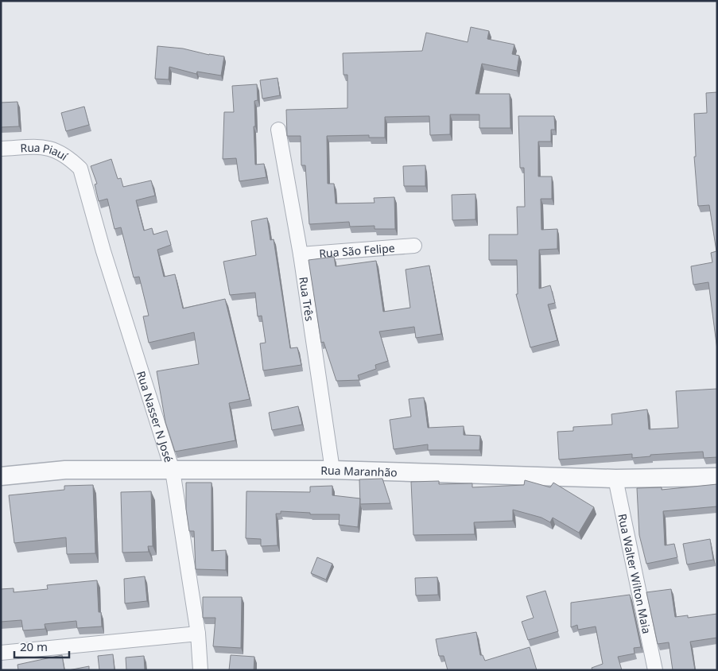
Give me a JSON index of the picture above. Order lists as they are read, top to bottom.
{
  "streets": {
    "street": [
      "Rua Piauí",
      "Rua São Felipe",
      "Rua Três",
      "Rua Nasser N José",
      "Rua Maranhão",
      "Rua Walter Wilton Maia"
    ]
  },
  "crossings": [
    ["Rua Piauí", "Rua Nasser N José"],
    ["Rua São Felipe", "Rua Três"],
    ["Rua Três", "Rua Maranhão"],
    ["Rua Nasser N José", "Rua Maranhão"],
    ["Rua Maranhão", "Rua Walter Wilton Maia"]
  ],
  "scale_bar": "20 m"
}
